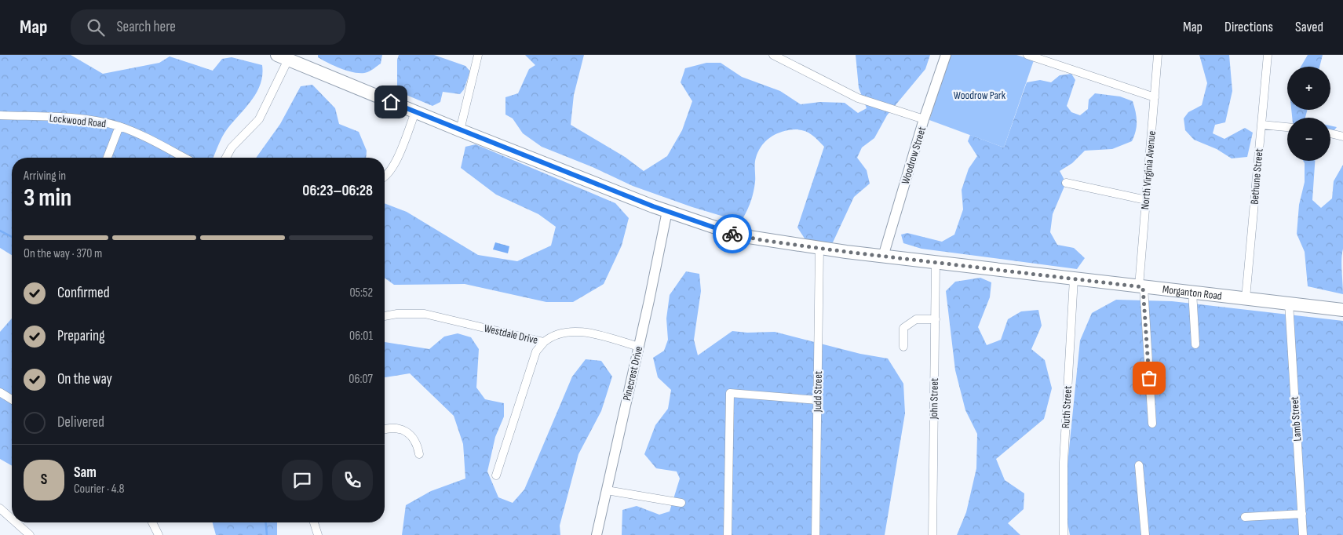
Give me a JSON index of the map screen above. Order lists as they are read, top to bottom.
{
  "streets": {
    "main road": ["Morganton Road"],
    "street": [
      "Lockwood Road",
      "Woodrow Street",
      "North Virginia Avenue",
      "Bethune Street",
      "Westdale Drive",
      "Pinecrest Drive",
      "Judd Street",
      "John Street",
      "Ruth Street",
      "Lamb Street"
    ]
  },
  "crossings": [
    ["Woodrow Street", "Morganton Road"],
    ["North Virginia Avenue", "Morganton Road"],
    ["Bethune Street", "Morganton Road"],
    ["Morganton Road", "Pinecrest Drive"],
    ["Morganton Road", "Judd Street"],
    ["Morganton Road", "John Street"],
    ["Morganton Road", "Ruth Street"],
    ["Morganton Road", "Lamb Street"],
    ["Westdale Drive", "Pinecrest Drive"]
  ],
  "parks": ["Woodrow Park"],
  "page": {
    "header": "Map",
    "search": "Search here",
    "nav": ["Map", "Directions", "Saved"],
    "map_buttons": ["+", "−"],
    "heading": ["3 min", "Arriving in", "06:23–06:28"],
    "panel": ["Sam", "Courier · 4.8"],
    "bar": "On the way · 370 m",
    "list": [
      ["Confirmed", "05:52"],
      ["Preparing", "06:01"],
      ["On the way", "06:07"],
      "Delivered"
    ],
    "round": "S"
  }
}
